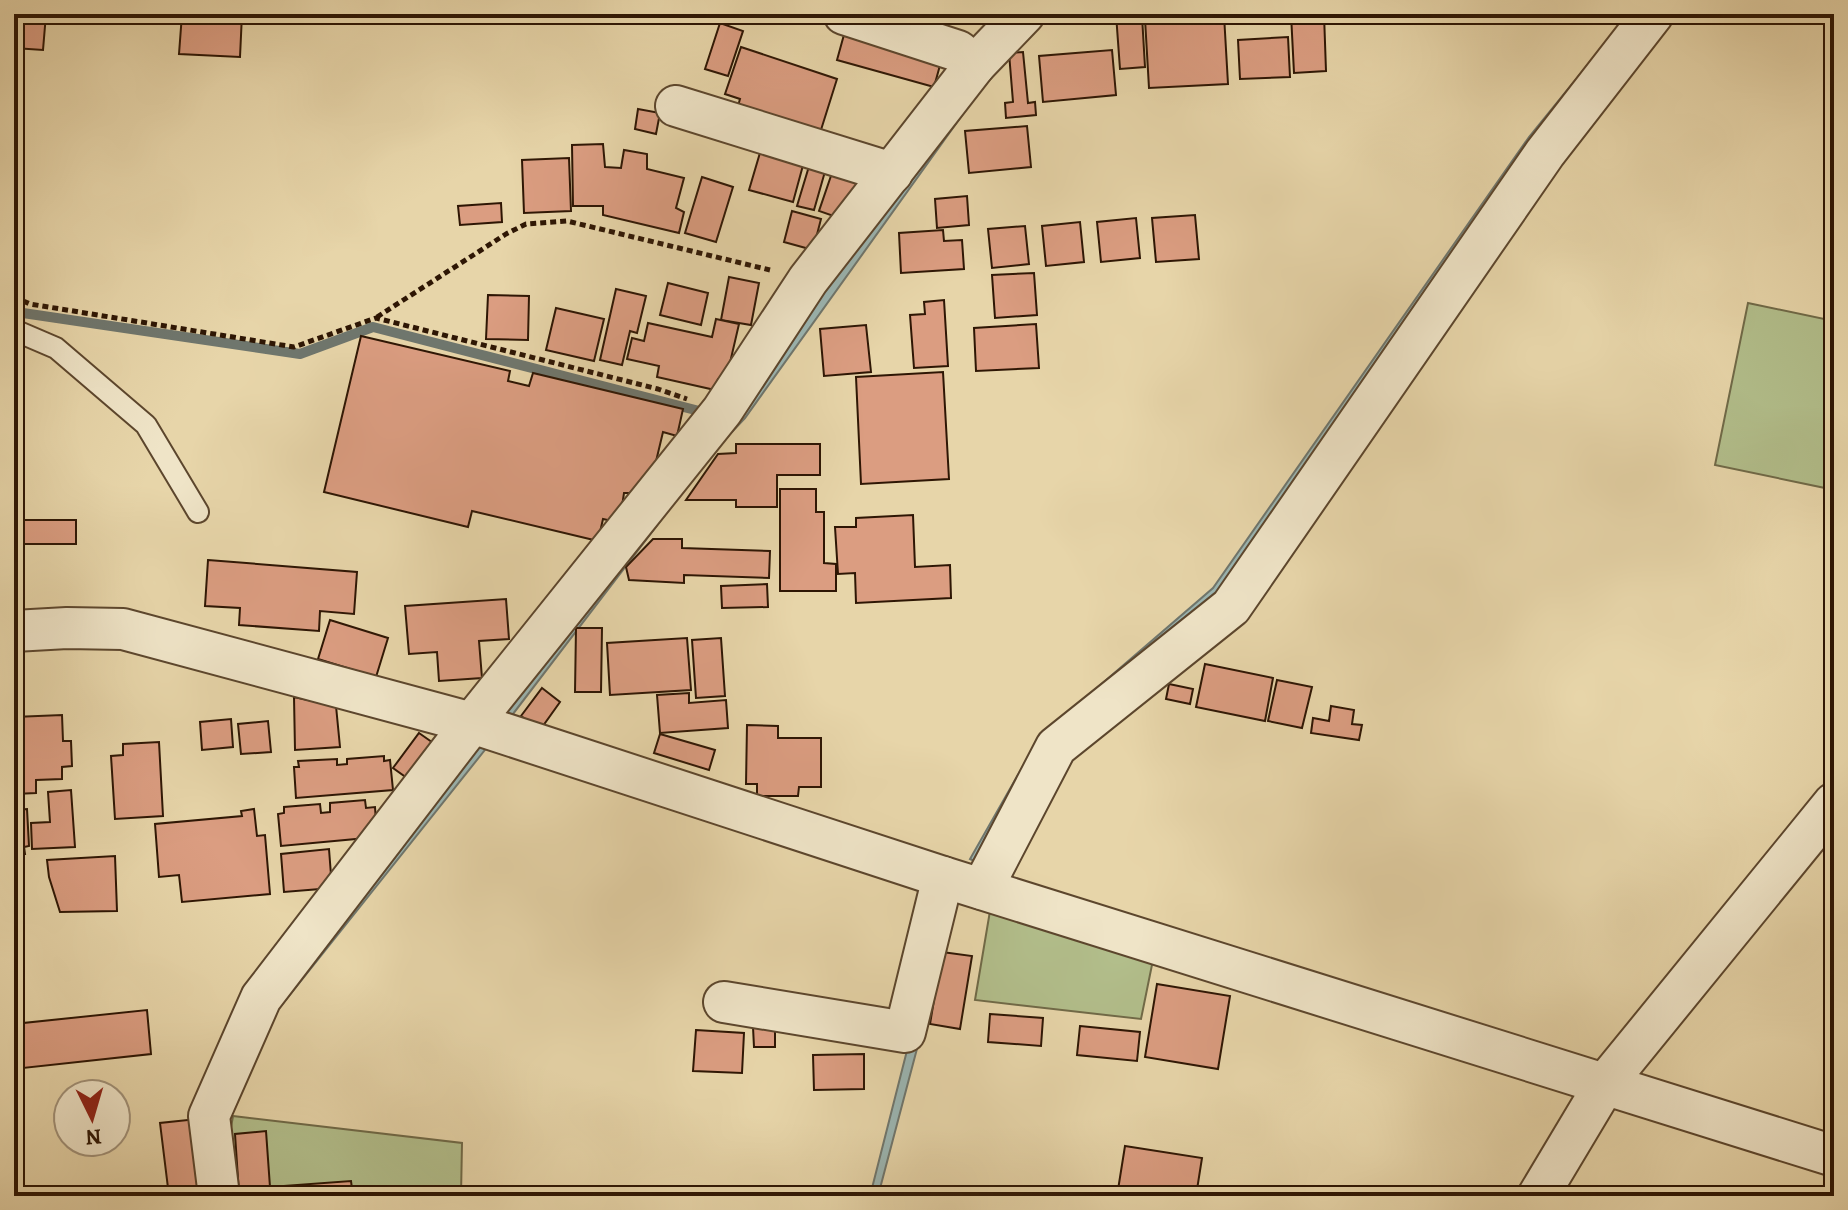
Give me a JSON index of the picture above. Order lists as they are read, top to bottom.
{
  "north": "bottom"
}
